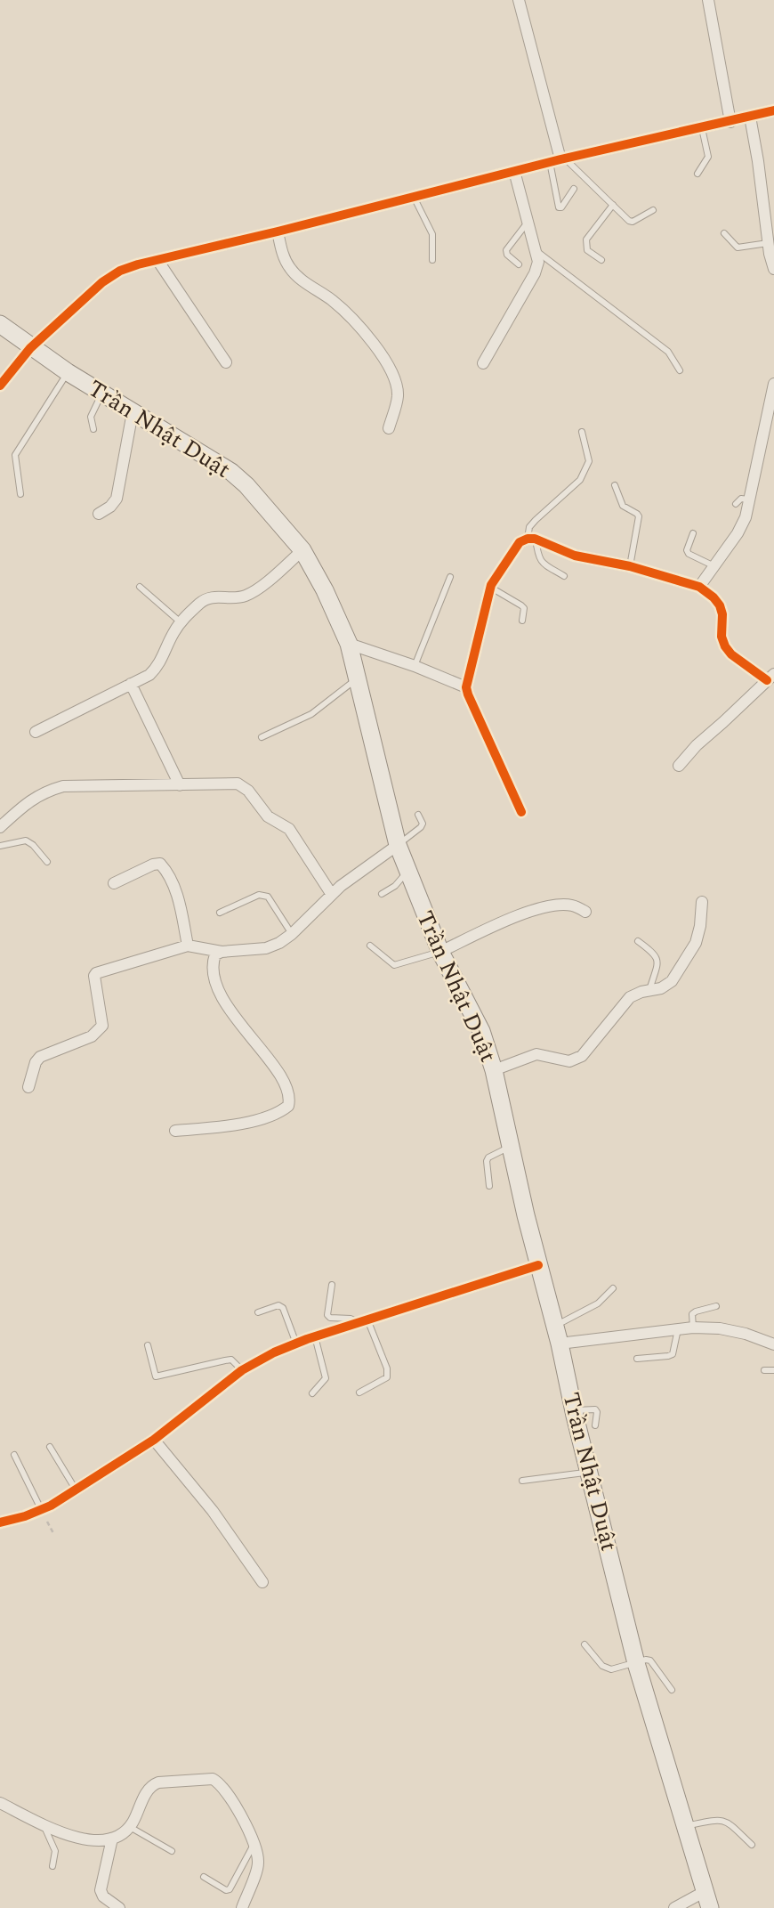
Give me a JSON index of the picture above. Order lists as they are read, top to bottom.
{
  "streets": {
    "main road": ["Trần Nhật Duật"]
  }
}
